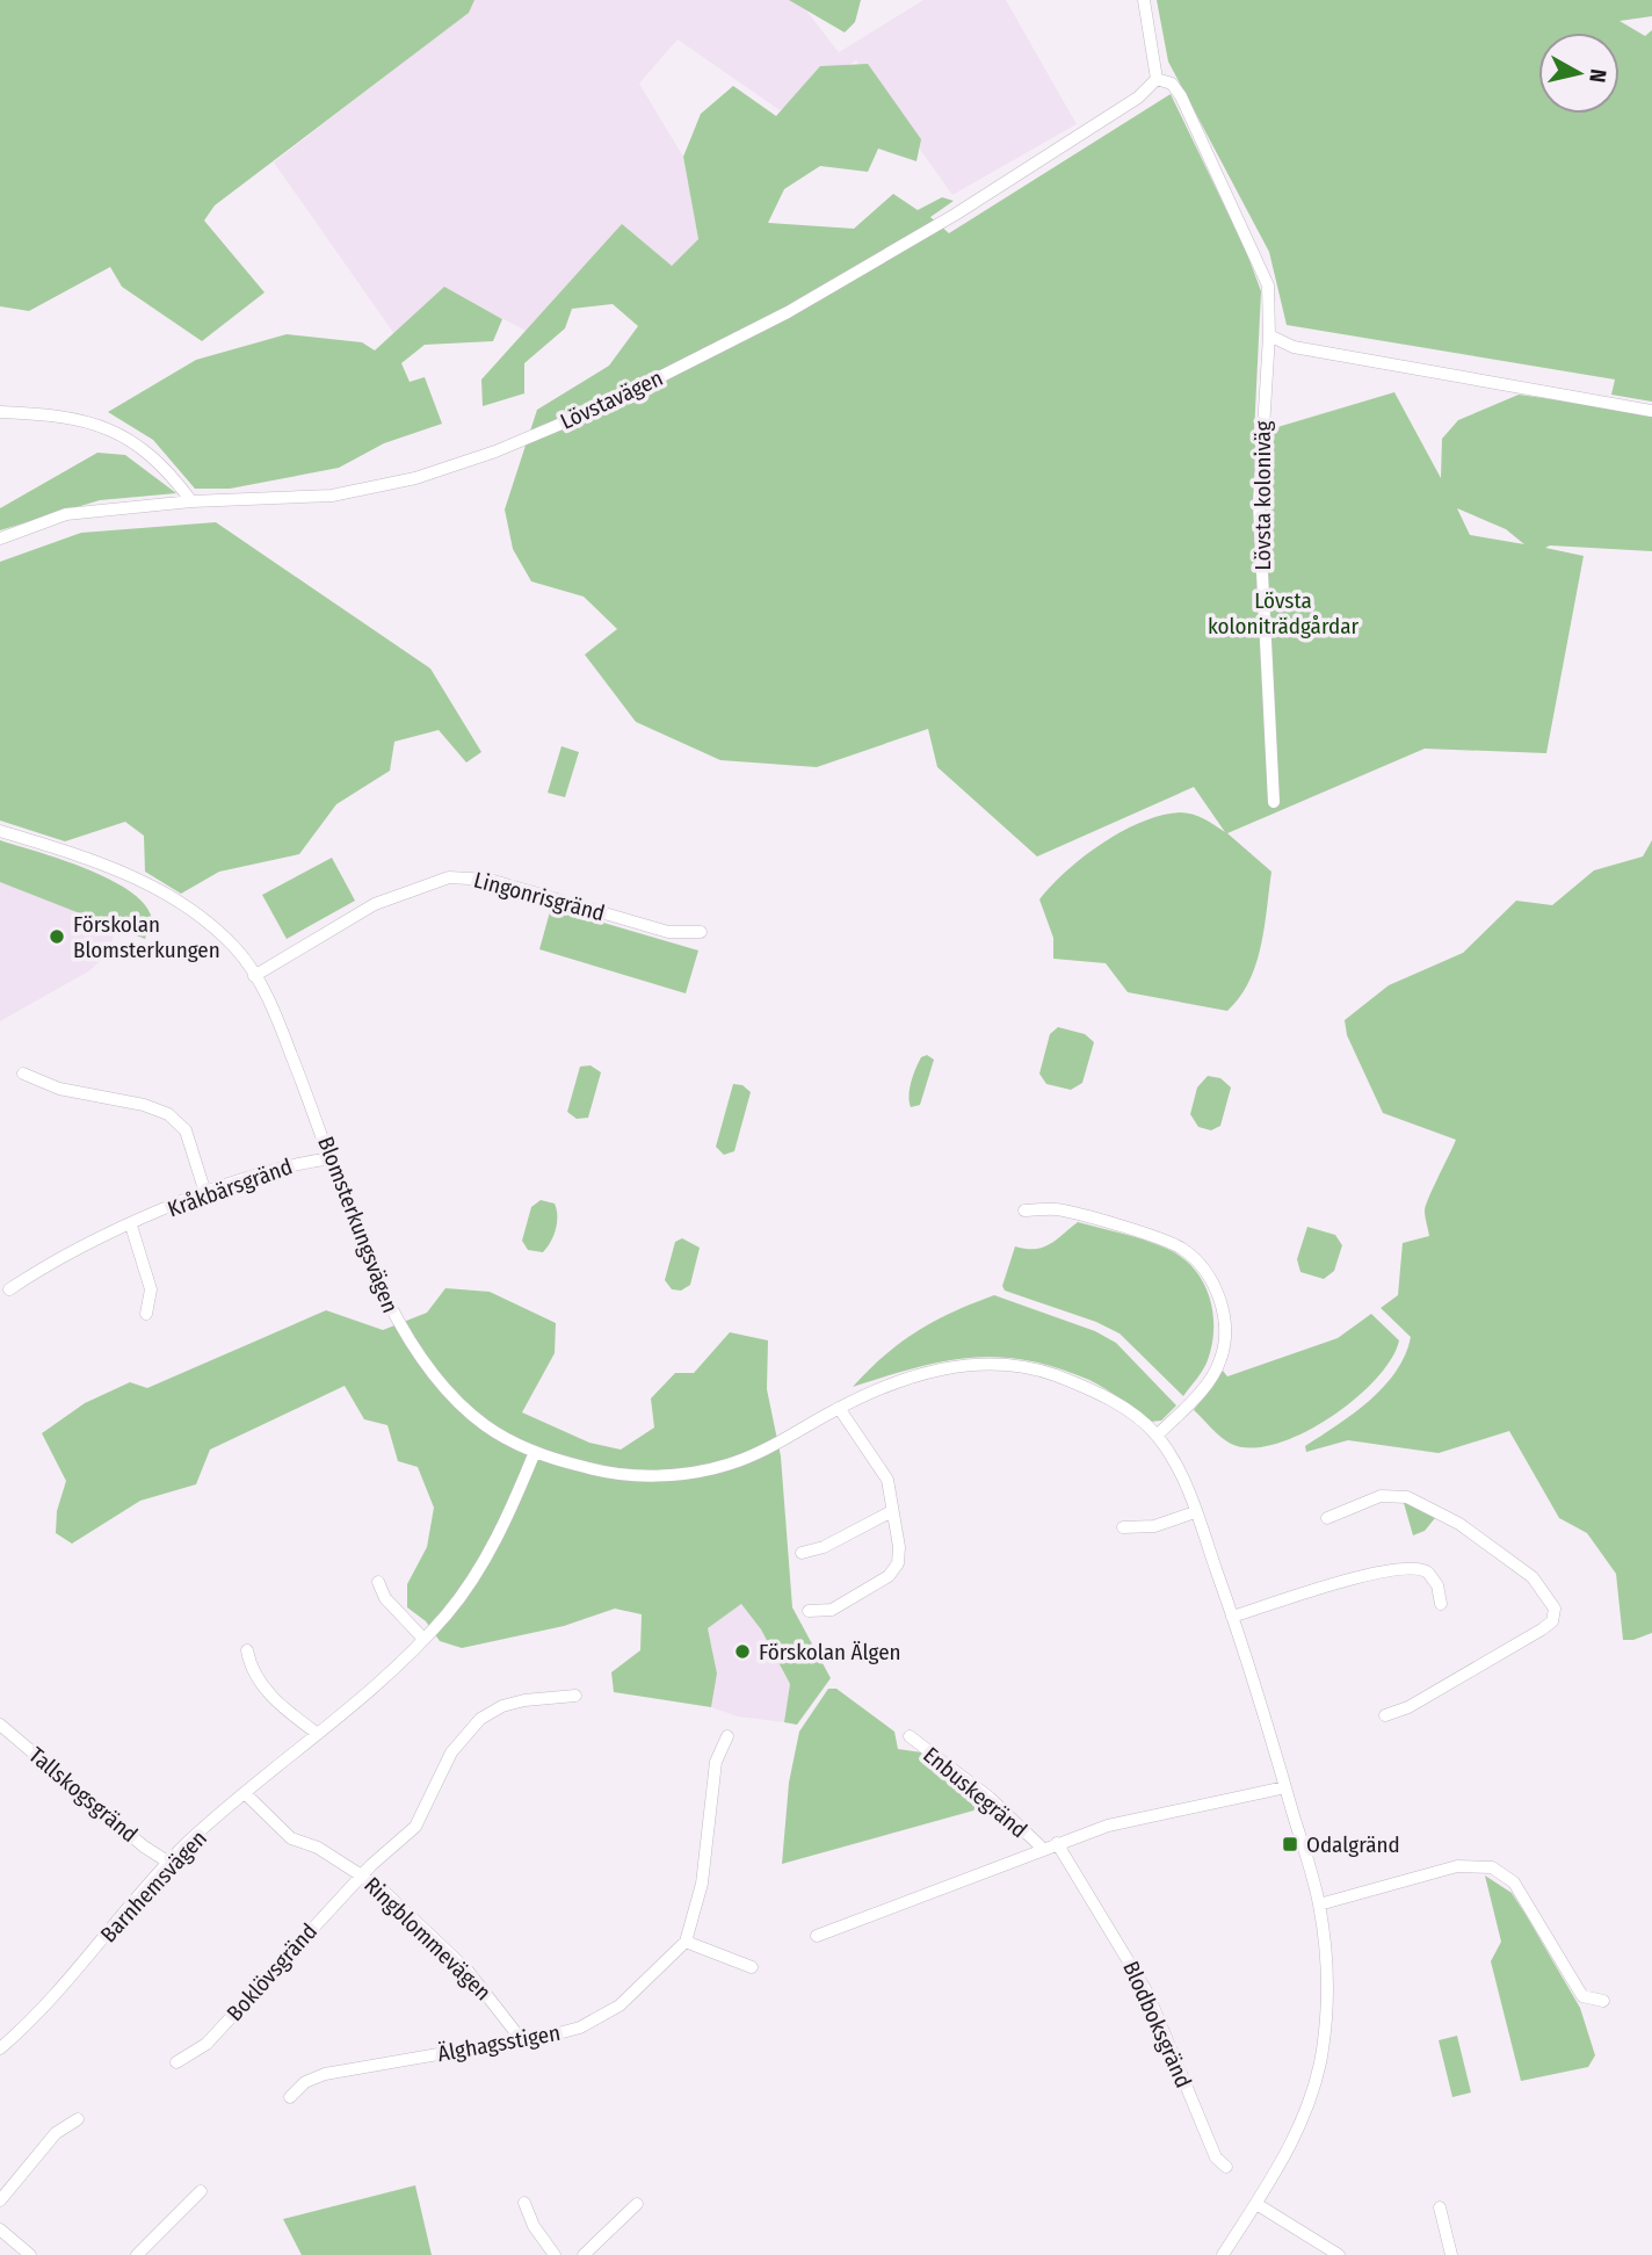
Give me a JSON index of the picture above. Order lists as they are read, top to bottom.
{
  "streets": {
    "street": [
      "Lövstavägen",
      "Lövsta koloniväg",
      "Lingonrisgränd",
      "Kråkbärsgränd",
      "Blomsterkungsvägen",
      "Enbuskegränd",
      "Tallskogsgränd",
      "Barnhemsvägen",
      "Ringblommevägen",
      "Boklövsgränd",
      "Blodboksgränd",
      "Älghagsstigen"
    ]
  },
  "crossings": [
    ["Lövstavägen", "Lövsta koloniväg"],
    ["Lingonrisgränd", "Blomsterkungsvägen"],
    ["Kråkbärsgränd", "Blomsterkungsvägen"],
    ["Blomsterkungsvägen", "Barnhemsvägen"],
    ["Tallskogsgränd", "Barnhemsvägen"],
    ["Barnhemsvägen", "Ringblommevägen"],
    ["Ringblommevägen", "Boklövsgränd"],
    ["Ringblommevägen", "Älghagsstigen"]
  ],
  "parks": ["Lövsta koloniträdgårdar"],
  "places": {
    "other": ["Förskolan Blomsterkungen", "Förskolan Älgen"],
    "transit": ["Odalgränd"]
  },
  "north": "right"
}
